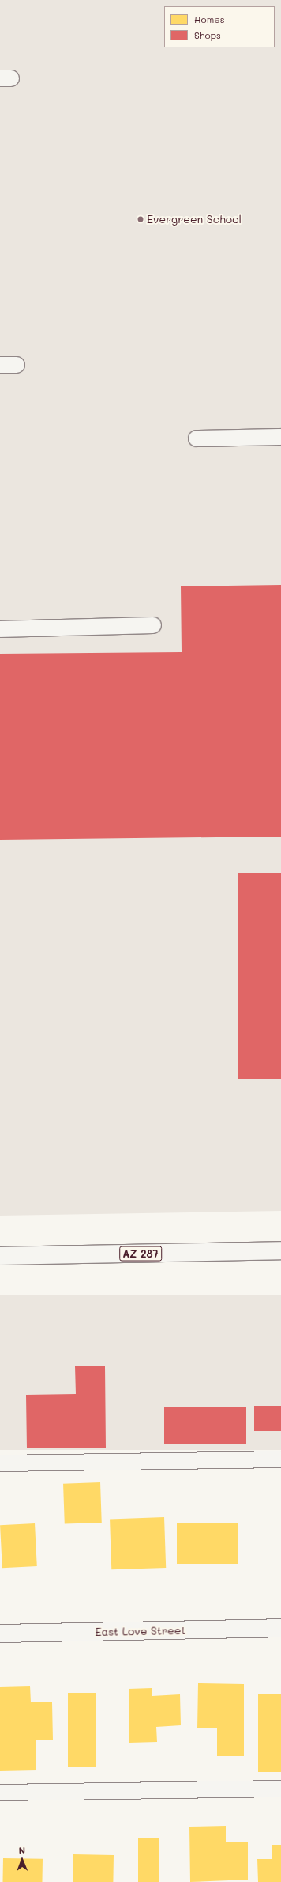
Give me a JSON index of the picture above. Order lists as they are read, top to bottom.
{
  "streets": {
    "main road": ["AZ 287", "East Love Street"]
  },
  "places": ["Evergreen School"],
  "legend": ["Homes", "Shops"],
  "north": "top"
}
